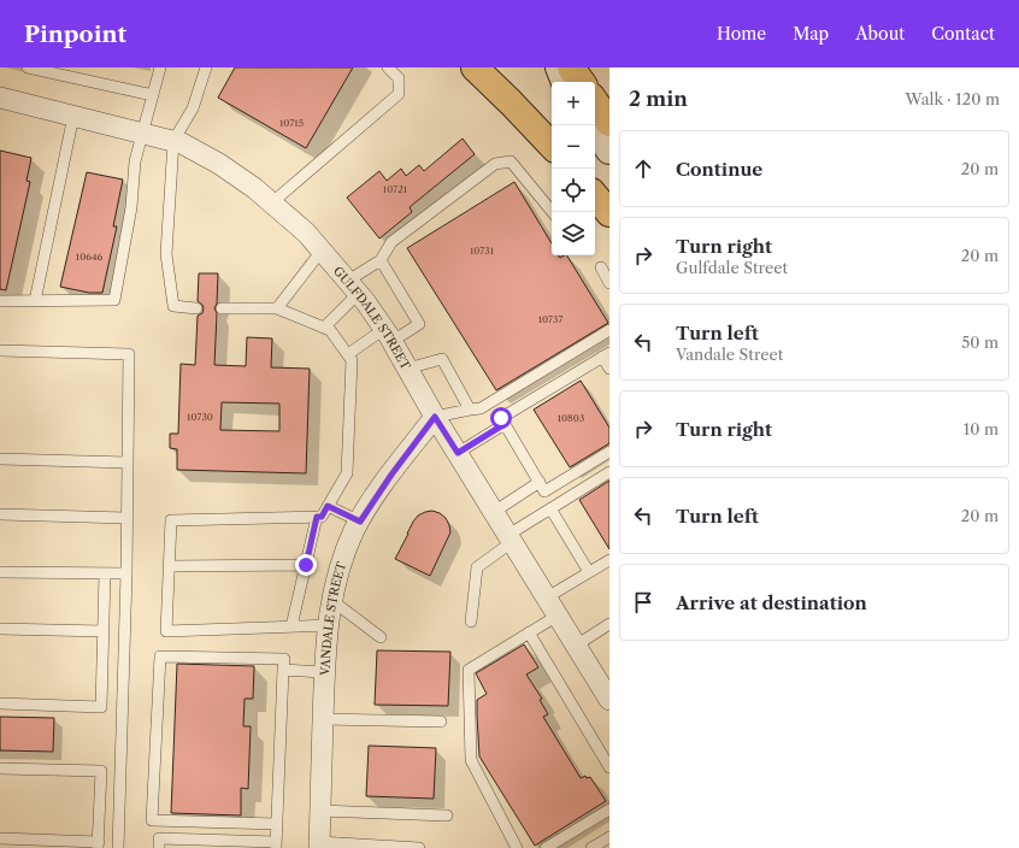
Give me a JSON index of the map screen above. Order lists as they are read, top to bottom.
{
  "streets": {
    "street": ["GULFDALE STREET", "VANDALE STREET"]
  },
  "crossings": [
    ["GULFDALE STREET", "VANDALE STREET"]
  ],
  "house_numbers": [
    "10715",
    "10721",
    "10731",
    "10646",
    "10737",
    "10730",
    "10803"
  ],
  "page": {
    "header": "Pinpoint",
    "nav": [
      "Home",
      "Map",
      "About",
      "Contact"
    ],
    "heading": ["2 min", "Walk · 120 m"],
    "map_buttons": ["+", "−"],
    "list": [
      ["Continue", "20 m"],
      ["Turn right", "Gulfdale Street", "20 m"],
      ["Turn left", "Vandale Street", "50 m"],
      ["Turn right", "10 m"],
      ["Turn left", "20 m"],
      "Arrive at destination"
    ]
  }
}
